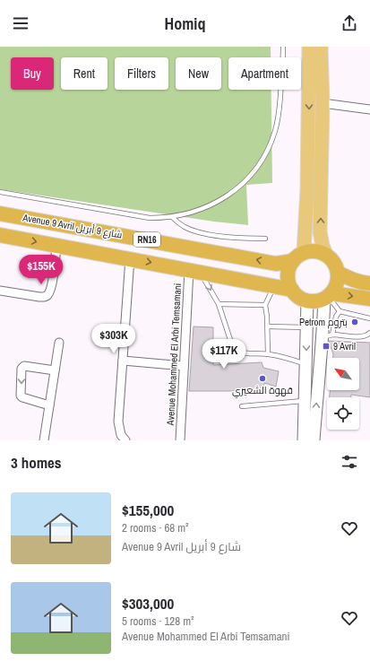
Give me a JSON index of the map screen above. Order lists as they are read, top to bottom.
{
  "streets": {
    "highway": ["Avenue 9 Avril شارع 9 أبريل", "RN16"],
    "street": ["Avenue Mohammed El Arbi Temsamani"]
  },
  "crossings": [
    ["Avenue 9 Avril شارع 9 أبريل", "RN16"],
    ["RN16", "Avenue Mohammed El Arbi Temsamani"]
  ],
  "places": {
    "other": ["Petrom بتروم", "قهوة الشعيري"],
    "transit": ["9 Avril"]
  },
  "north": "top left",
  "page": {
    "header": "Homiq",
    "chip": [
      "Buy",
      "Rent",
      "Filters",
      "New",
      "Apartment"
    ],
    "price": ["$155K", "$303K", "$117K"],
    "heading": "3 homes",
    "list": [
      {
        "name": "$155,000",
        "note": "2 rooms · 68 m² · Avenue 9 Avril شارع 9 أبريل"
      },
      {
        "name": "$303,000",
        "note": "5 rooms · 128 m² · Avenue Mohammed El Arbi Temsamani"
      }
    ]
  }
}
